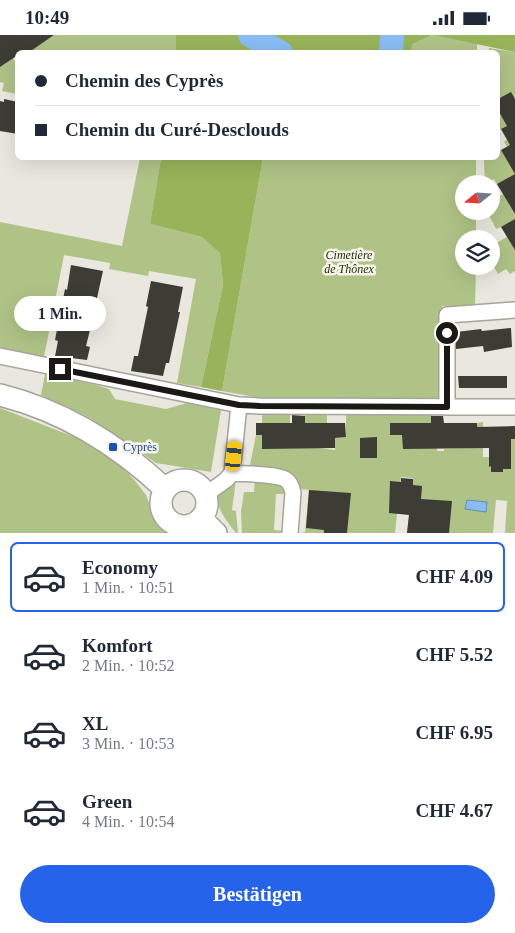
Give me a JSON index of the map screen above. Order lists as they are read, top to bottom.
{
  "parks": ["Cimetière de Thônex"],
  "places": {
    "transit": ["Cyprès"]
  },
  "north": "left",
  "page": {
    "status": "10:49",
    "banner": ["Chemin des Cyprès", "Chemin du Curé-Desclouds"],
    "bubble": "1 Min.",
    "list": [
      {
        "name": "Economy",
        "note": "1 Min. · 10:51",
        "value": "CHF 4.09"
      },
      {
        "name": "Komfort",
        "note": "2 Min. · 10:52",
        "value": "CHF 5.52"
      },
      {
        "name": "XL",
        "note": "3 Min. · 10:53",
        "value": "CHF 6.95"
      },
      {
        "name": "Green",
        "note": "4 Min. · 10:54",
        "value": "CHF 4.67"
      }
    ],
    "buttons": "Bestätigen"
  }
}
